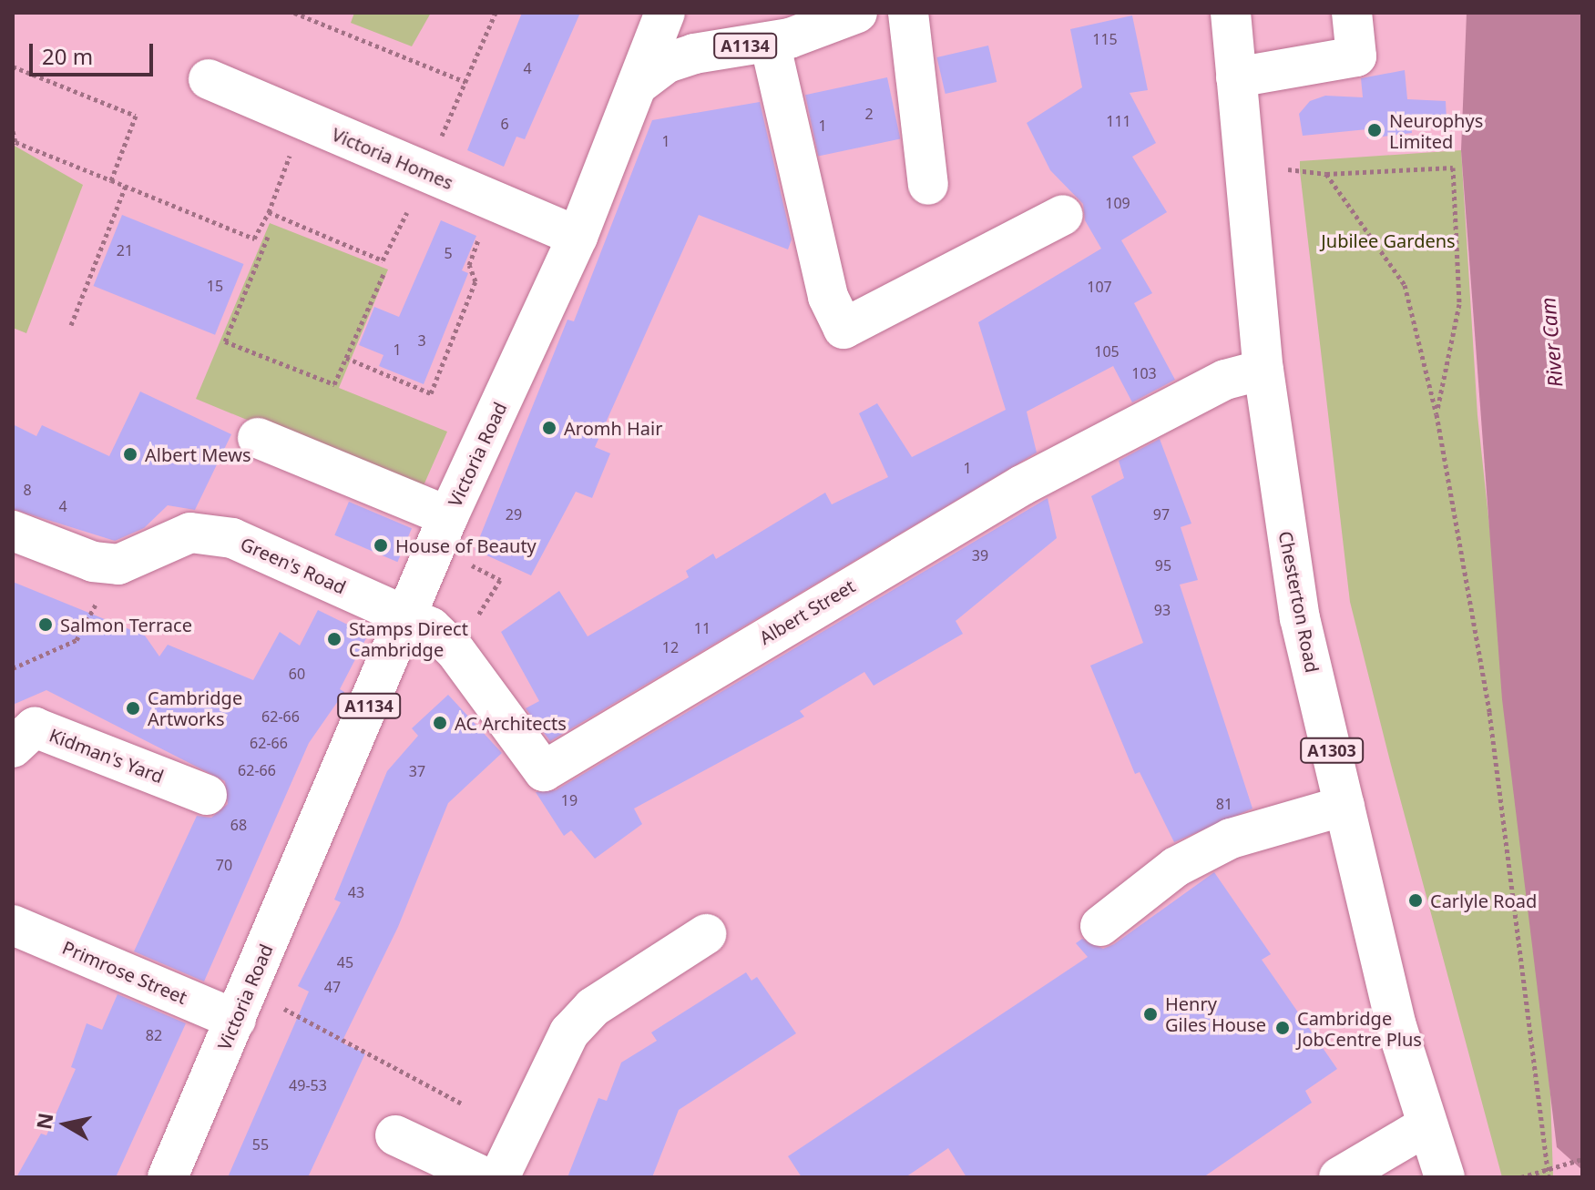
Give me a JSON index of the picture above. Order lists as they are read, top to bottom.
{
  "streets": {
    "main road": [
      "A1134",
      "Victoria Homes",
      "Victoria Road",
      "Green's Road",
      "Chesterton Road",
      "Albert Street",
      "A1303",
      "Kidman's Yard",
      "Primrose Street"
    ]
  },
  "crossings": [
    ["A1134", "Victoria Road"],
    ["Victoria Homes", "Victoria Road"],
    ["Victoria Road", "Green's Road"],
    ["Victoria Road", "Albert Street"],
    ["Victoria Road", "Primrose Street"],
    ["Green's Road", "Albert Street"],
    ["Chesterton Road", "Albert Street"],
    ["Chesterton Road", "A1303"]
  ],
  "water": ["River Cam"],
  "parks": ["Jubilee Gardens"],
  "places": [
    "Neurophys Limited",
    "Aromh Hair",
    "Albert Mews",
    "House of Beauty",
    "Salmon Terrace",
    "Stamps Direct Cambridge",
    "Cambridge Artworks",
    "AC Architects",
    "Carlyle Road",
    "Henry Giles House",
    "Cambridge JobCentre Plus"
  ],
  "house_numbers": [
    "115",
    "4",
    "2",
    "111",
    "6",
    "1",
    "1",
    "109",
    "21",
    "5",
    "15",
    "107",
    "3",
    "1",
    "105",
    "103",
    "1",
    "8",
    "4",
    "29",
    "97",
    "39",
    "95",
    "93",
    "11",
    "12",
    "60",
    "62-66",
    "62-66",
    "62-66",
    "37",
    "19",
    "81",
    "68",
    "70",
    "43",
    "45",
    "47",
    "82",
    "49-53",
    "55"
  ],
  "scale_bar": "20 m",
  "north": "left"
}
